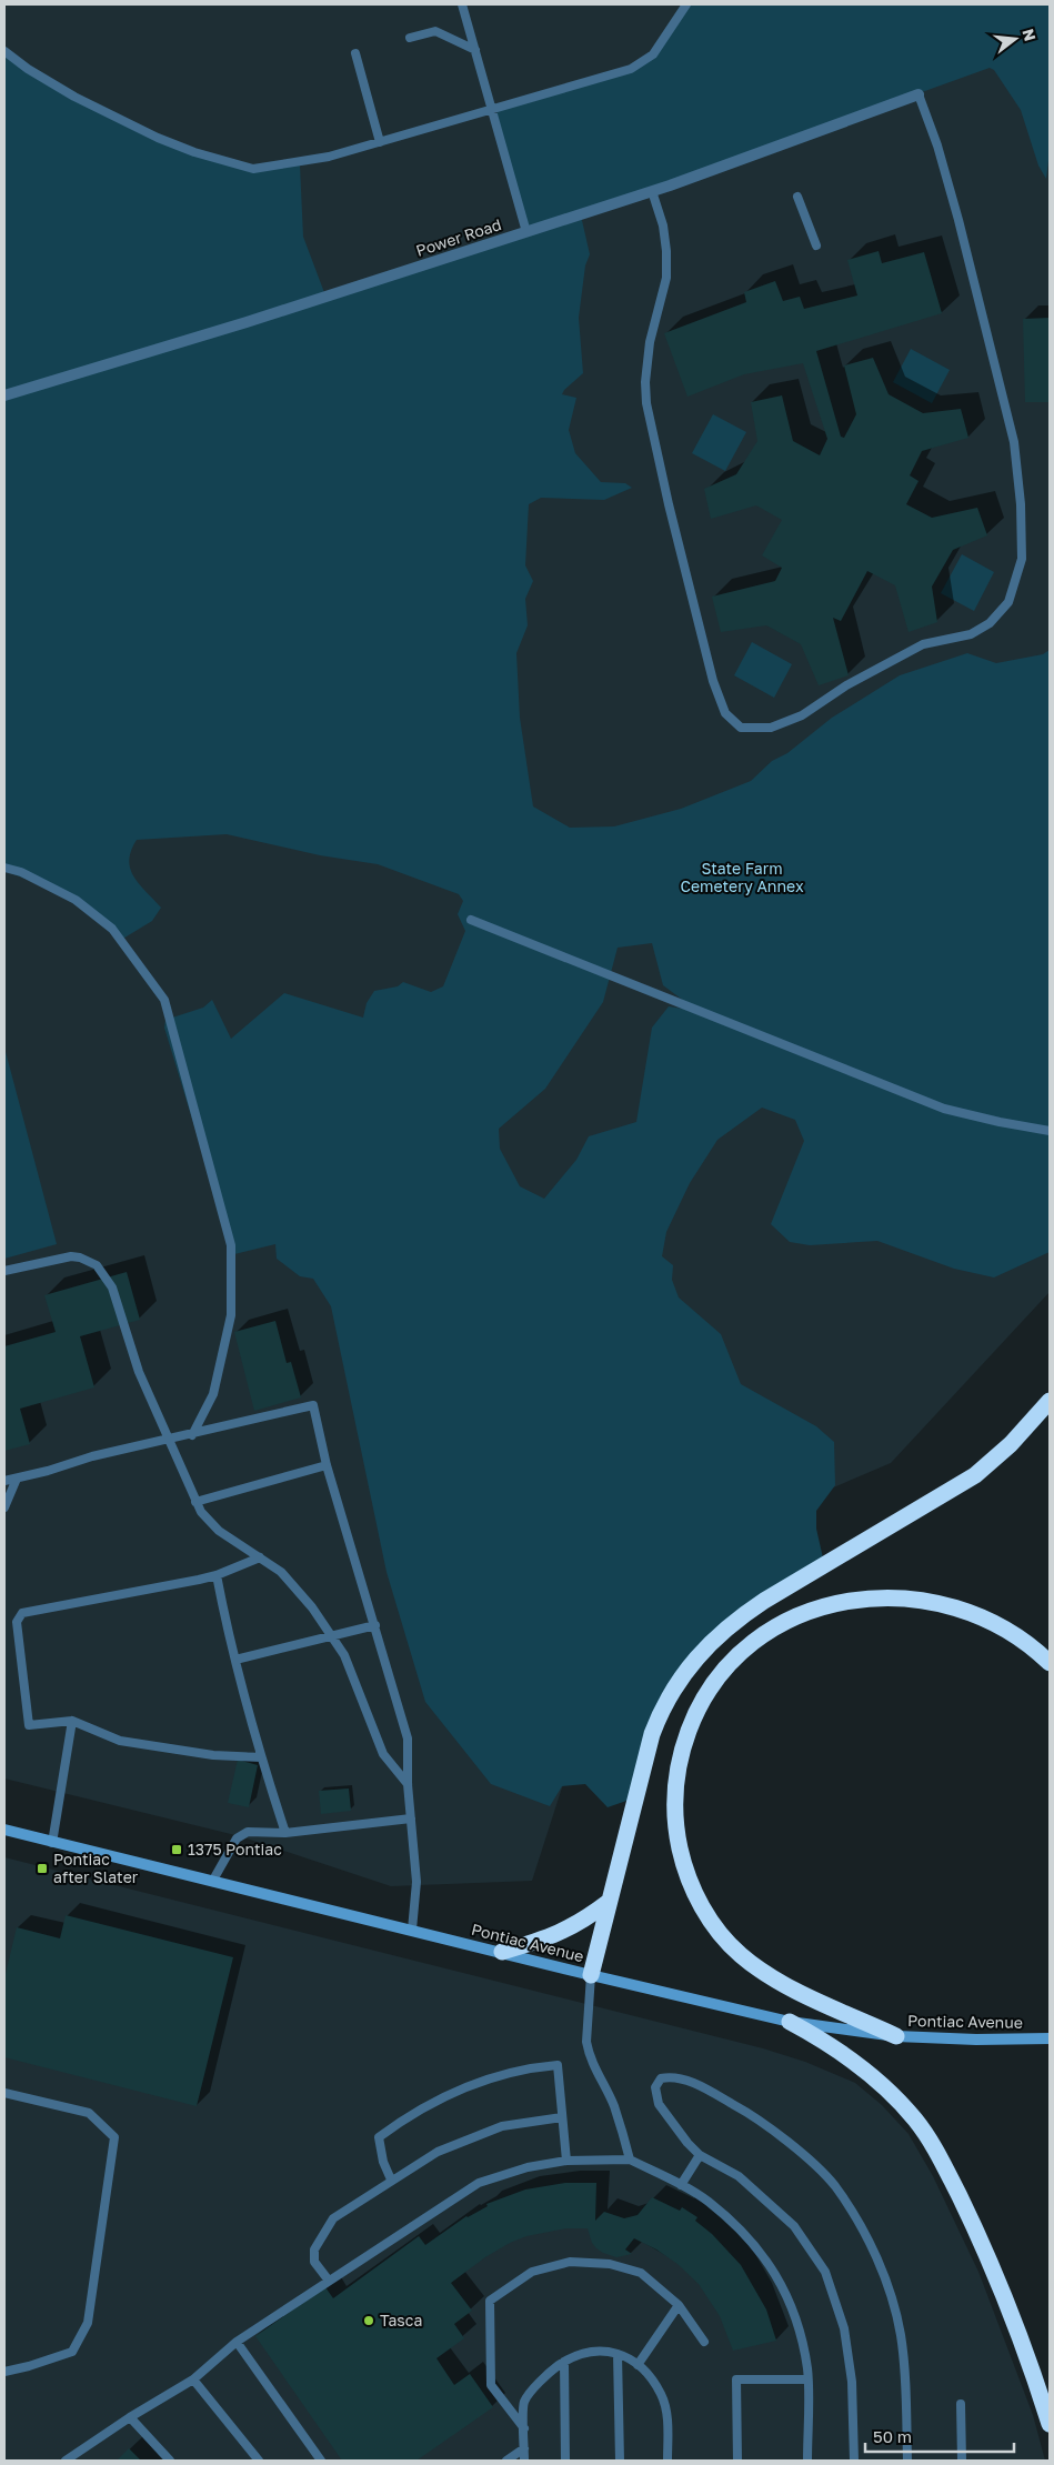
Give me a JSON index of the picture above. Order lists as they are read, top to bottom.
{
  "streets": {
    "main road": ["Pontiac Avenue"],
    "street": ["Power Road"]
  },
  "parks": ["State Farm Cemetery Annex"],
  "places": {
    "transit": ["1375 Pontiac", "Pontiac after Slater"],
    "other": ["Tasca"]
  },
  "scale_bar": "50 m",
  "north": "right"
}
